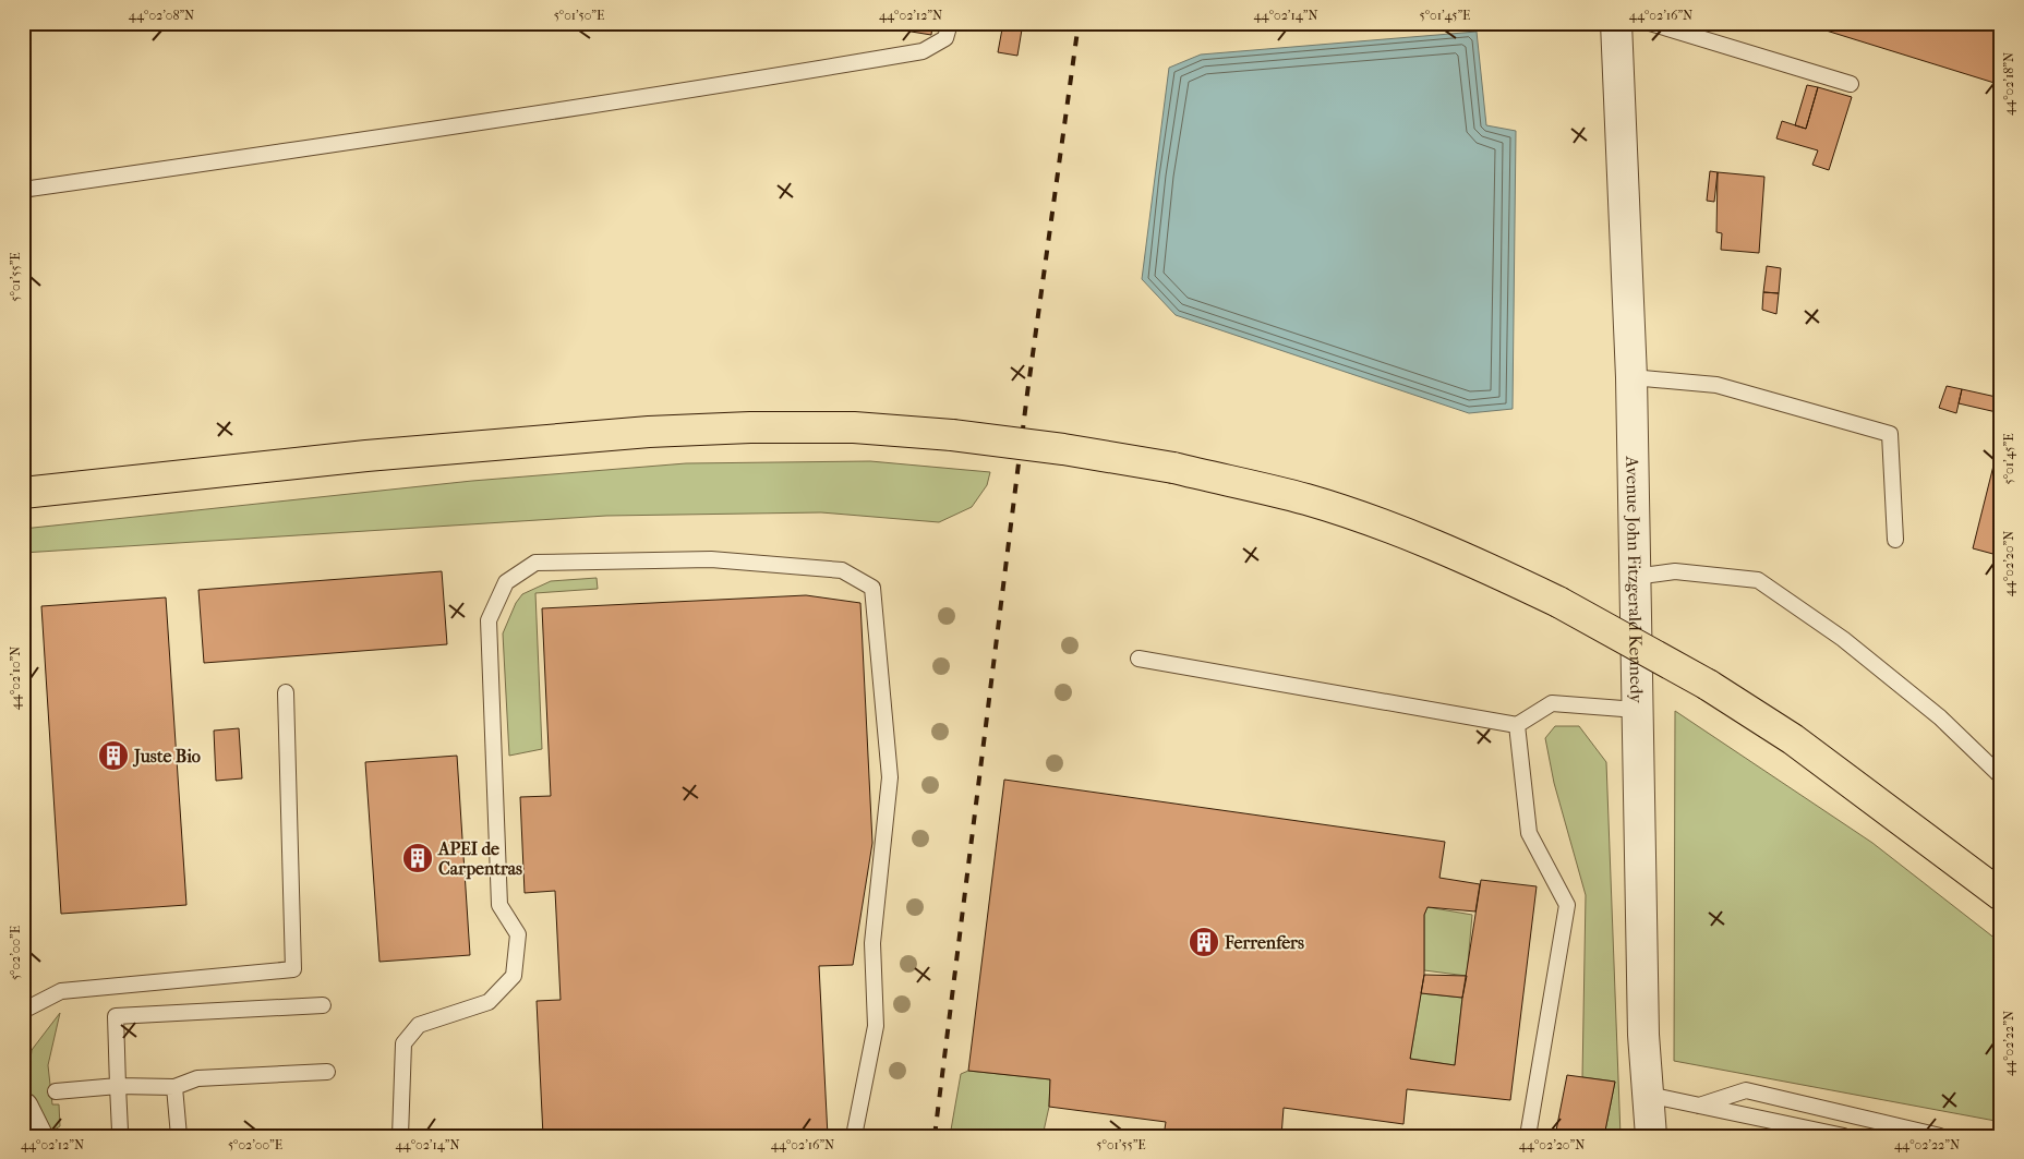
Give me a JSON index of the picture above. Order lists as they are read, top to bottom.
{
  "streets": {
    "street": ["Avenue John Fitzgerald Kennedy"]
  },
  "places": {
    "building": ["Juste Bio", "APEI de Carpentras", "Ferrenfers"]
  },
  "coordinates": [
    "44°02'08\"N",
    "5°01'50\"E",
    "44°02'12\"N",
    "44°02'14\"N",
    "5°01'45\"E",
    "44°02'16\"N",
    "44°02'18\"N",
    "5°01'55\"E",
    "44°02'20\"N",
    "44°02'10\"N",
    "5°02'00\"E",
    "44°02'22\"N"
  ]
}
